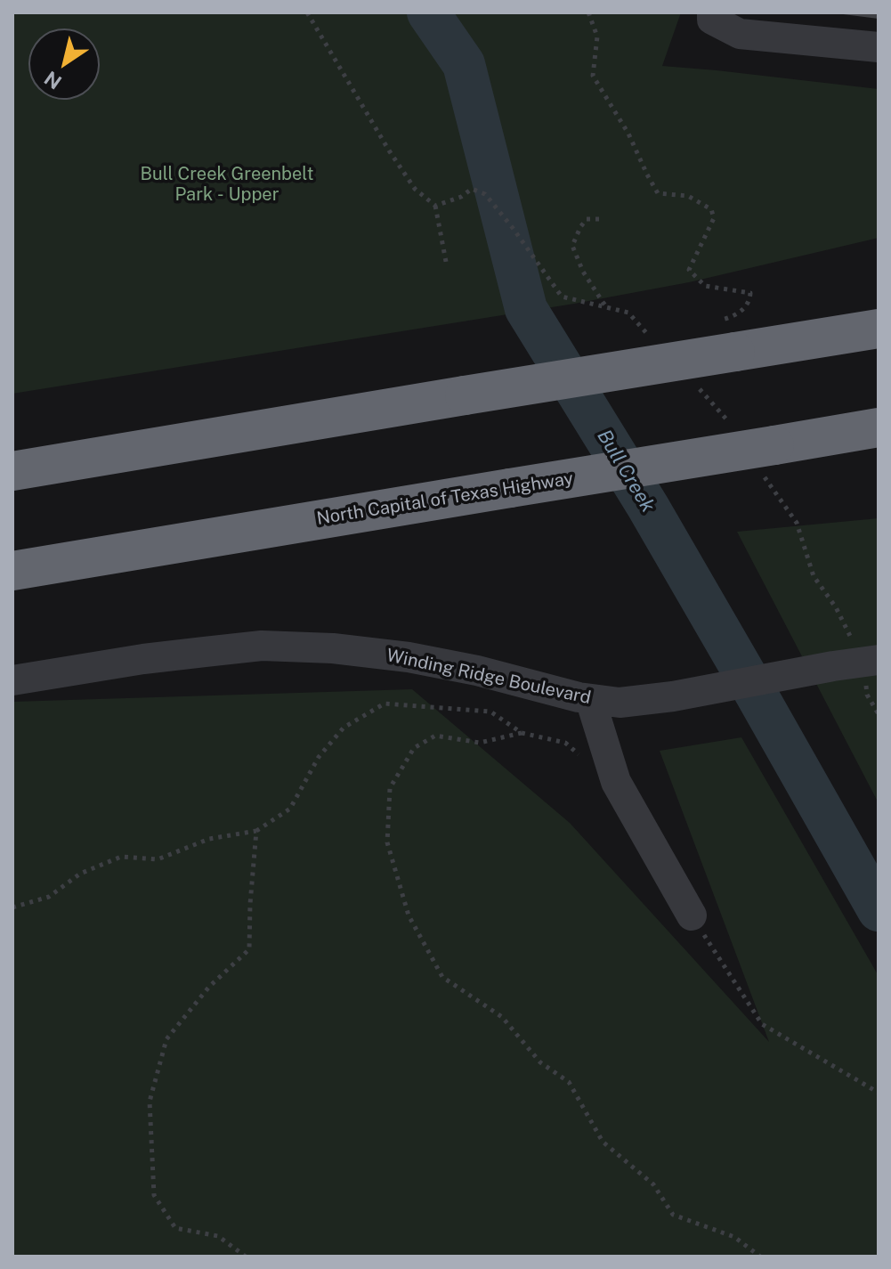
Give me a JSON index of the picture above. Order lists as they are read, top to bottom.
{
  "streets": {
    "highway": ["North Capital of Texas Highway"],
    "street": ["Winding Ridge Boulevard"]
  },
  "water": ["Bull Creek"],
  "parks": ["Bull Creek Greenbelt Park - Upper"],
  "north": "bottom left"
}
